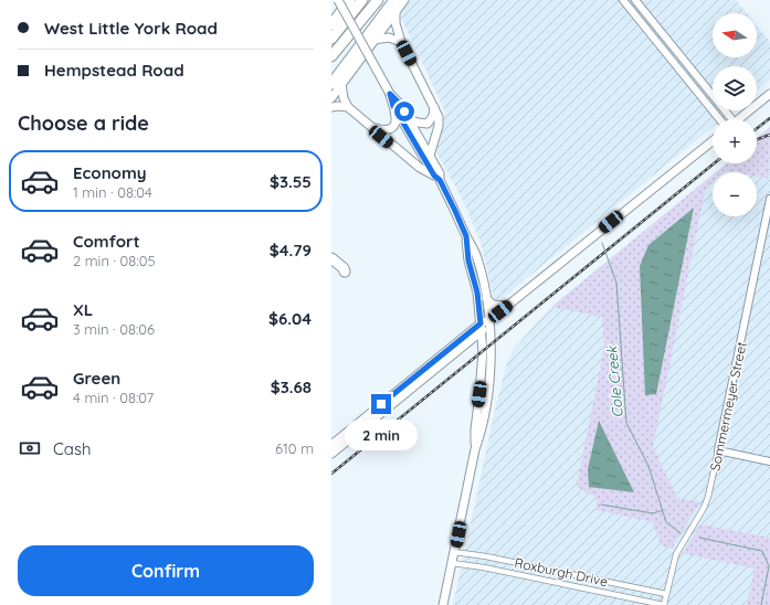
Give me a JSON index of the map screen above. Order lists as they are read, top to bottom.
{
  "streets": {
    "street": ["Sommermeyer Street", "Roxburgh Drive"]
  },
  "crossings": [
    ["Sommermeyer Street", "Roxburgh Drive"]
  ],
  "water": ["Cole Creek"],
  "north": "left",
  "page": {
    "banner": ["West Little York Road", "Hempstead Road"],
    "map_buttons": ["+", "−"],
    "heading": "Choose a ride",
    "list": [
      {
        "name": "Economy",
        "note": "1 min · 08:04",
        "value": "$3.55"
      },
      {
        "name": "Comfort",
        "note": "2 min · 08:05",
        "value": "$4.79"
      },
      {
        "name": "XL",
        "note": "3 min · 08:06",
        "value": "$6.04"
      },
      {
        "name": "Green",
        "note": "4 min · 08:07",
        "value": "$3.68"
      }
    ],
    "bubble": "2 min",
    "pay": ["Cash", "610 m"],
    "buttons": "Confirm"
  }
}
